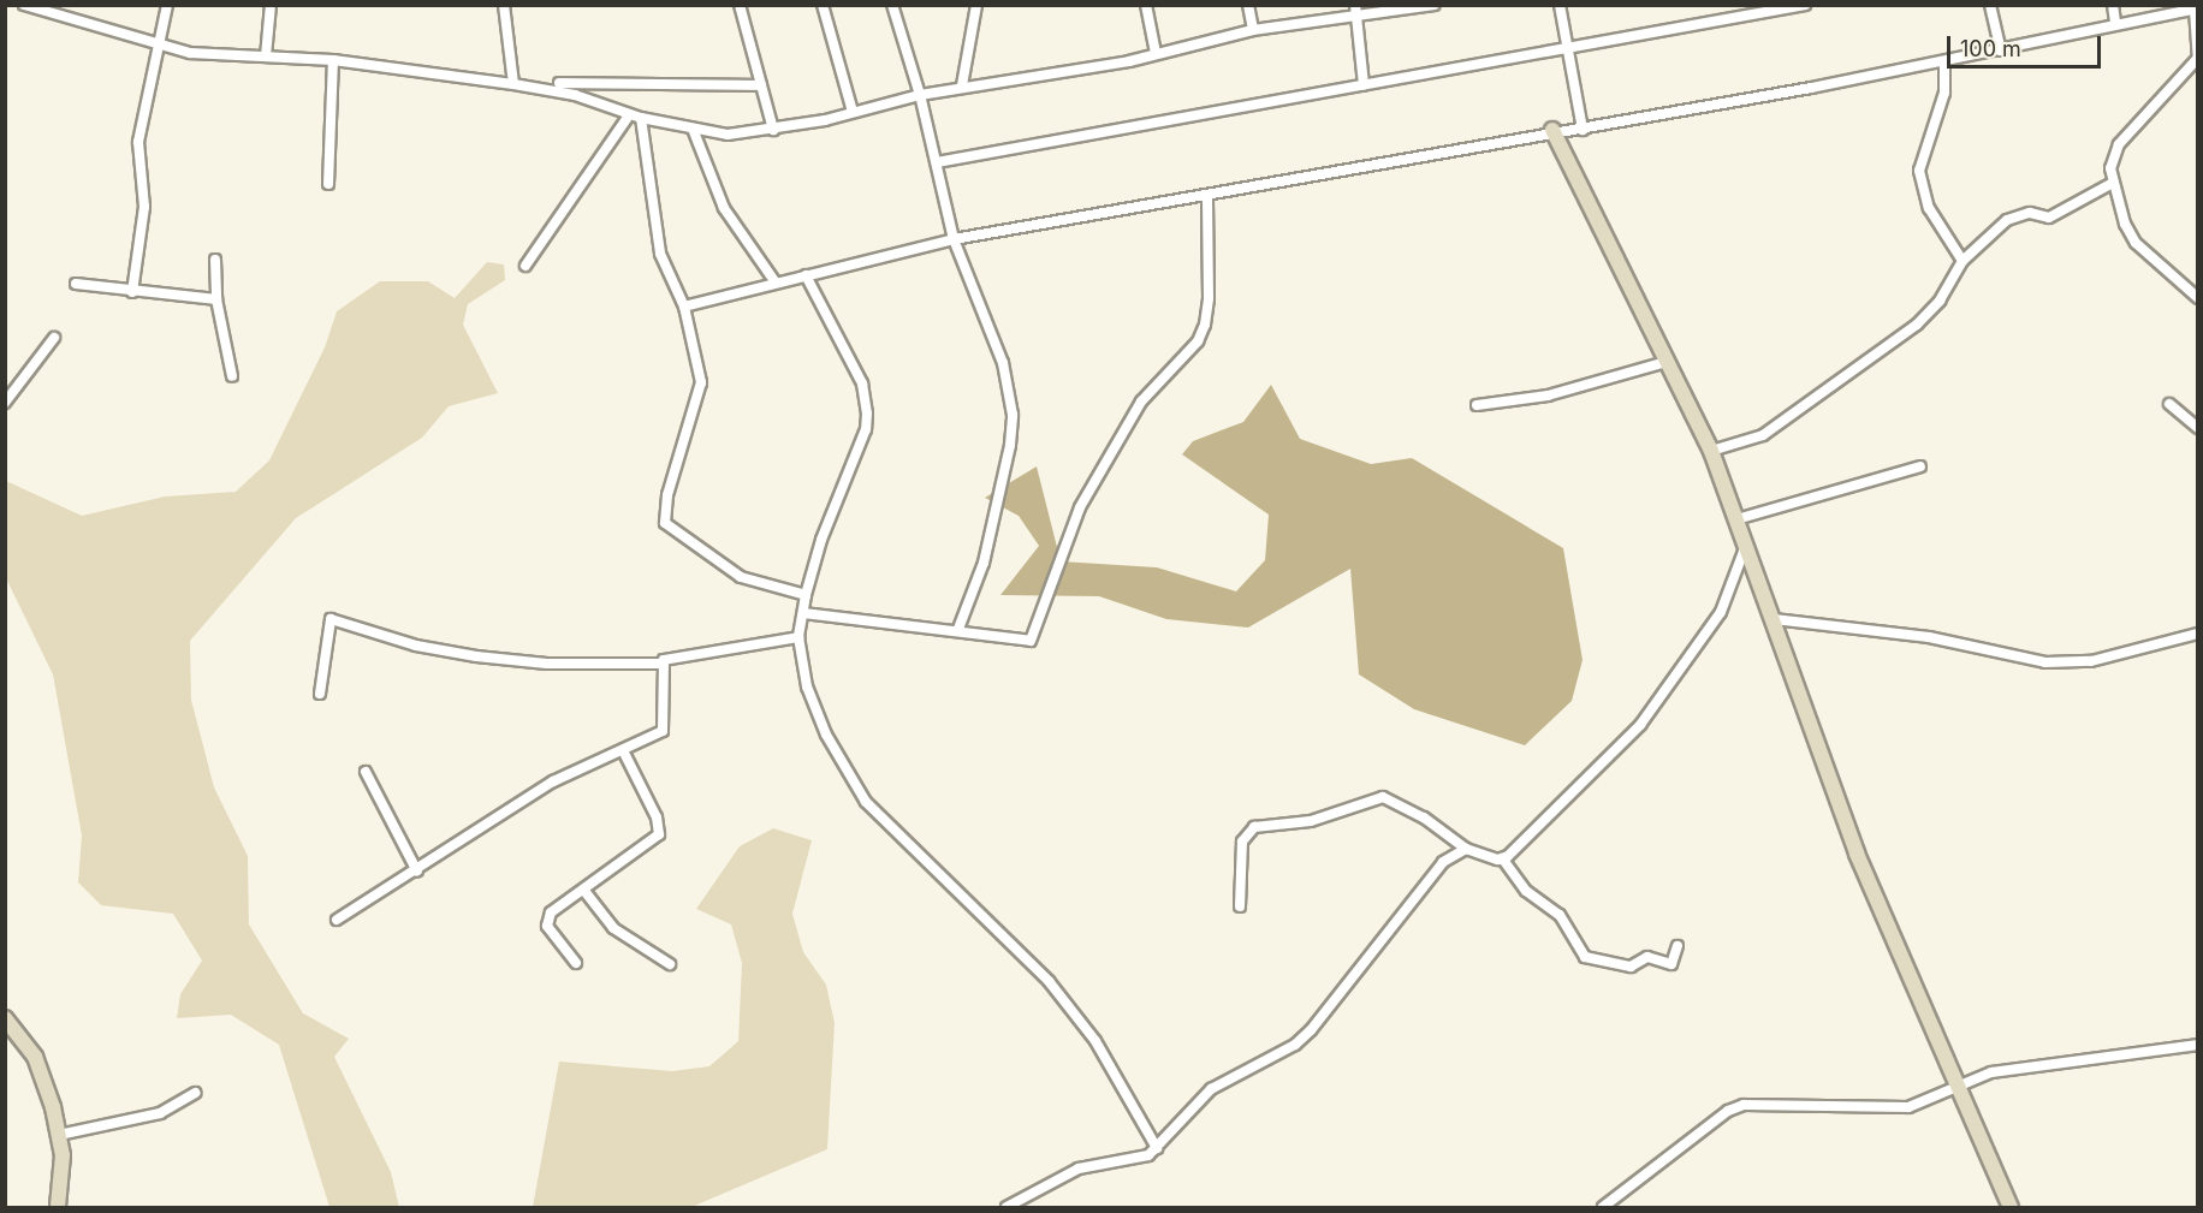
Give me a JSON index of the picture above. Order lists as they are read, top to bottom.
{
  "scale_bar": "100 m"
}
